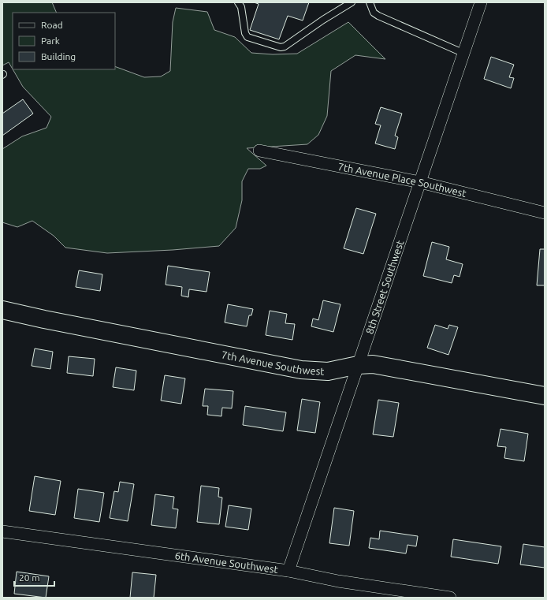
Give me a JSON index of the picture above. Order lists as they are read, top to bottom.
{
  "streets": {
    "street": [
      "7th Avenue Place Southwest",
      "8th Street Southwest",
      "7th Avenue Southwest",
      "6th Avenue Southwest"
    ]
  },
  "crossings": [
    ["7th Avenue Place Southwest", "8th Street Southwest"],
    ["8th Street Southwest", "7th Avenue Southwest"],
    ["8th Street Southwest", "6th Avenue Southwest"]
  ],
  "legend": ["Road", "Park", "Building"],
  "scale_bar": "20 m"
}
